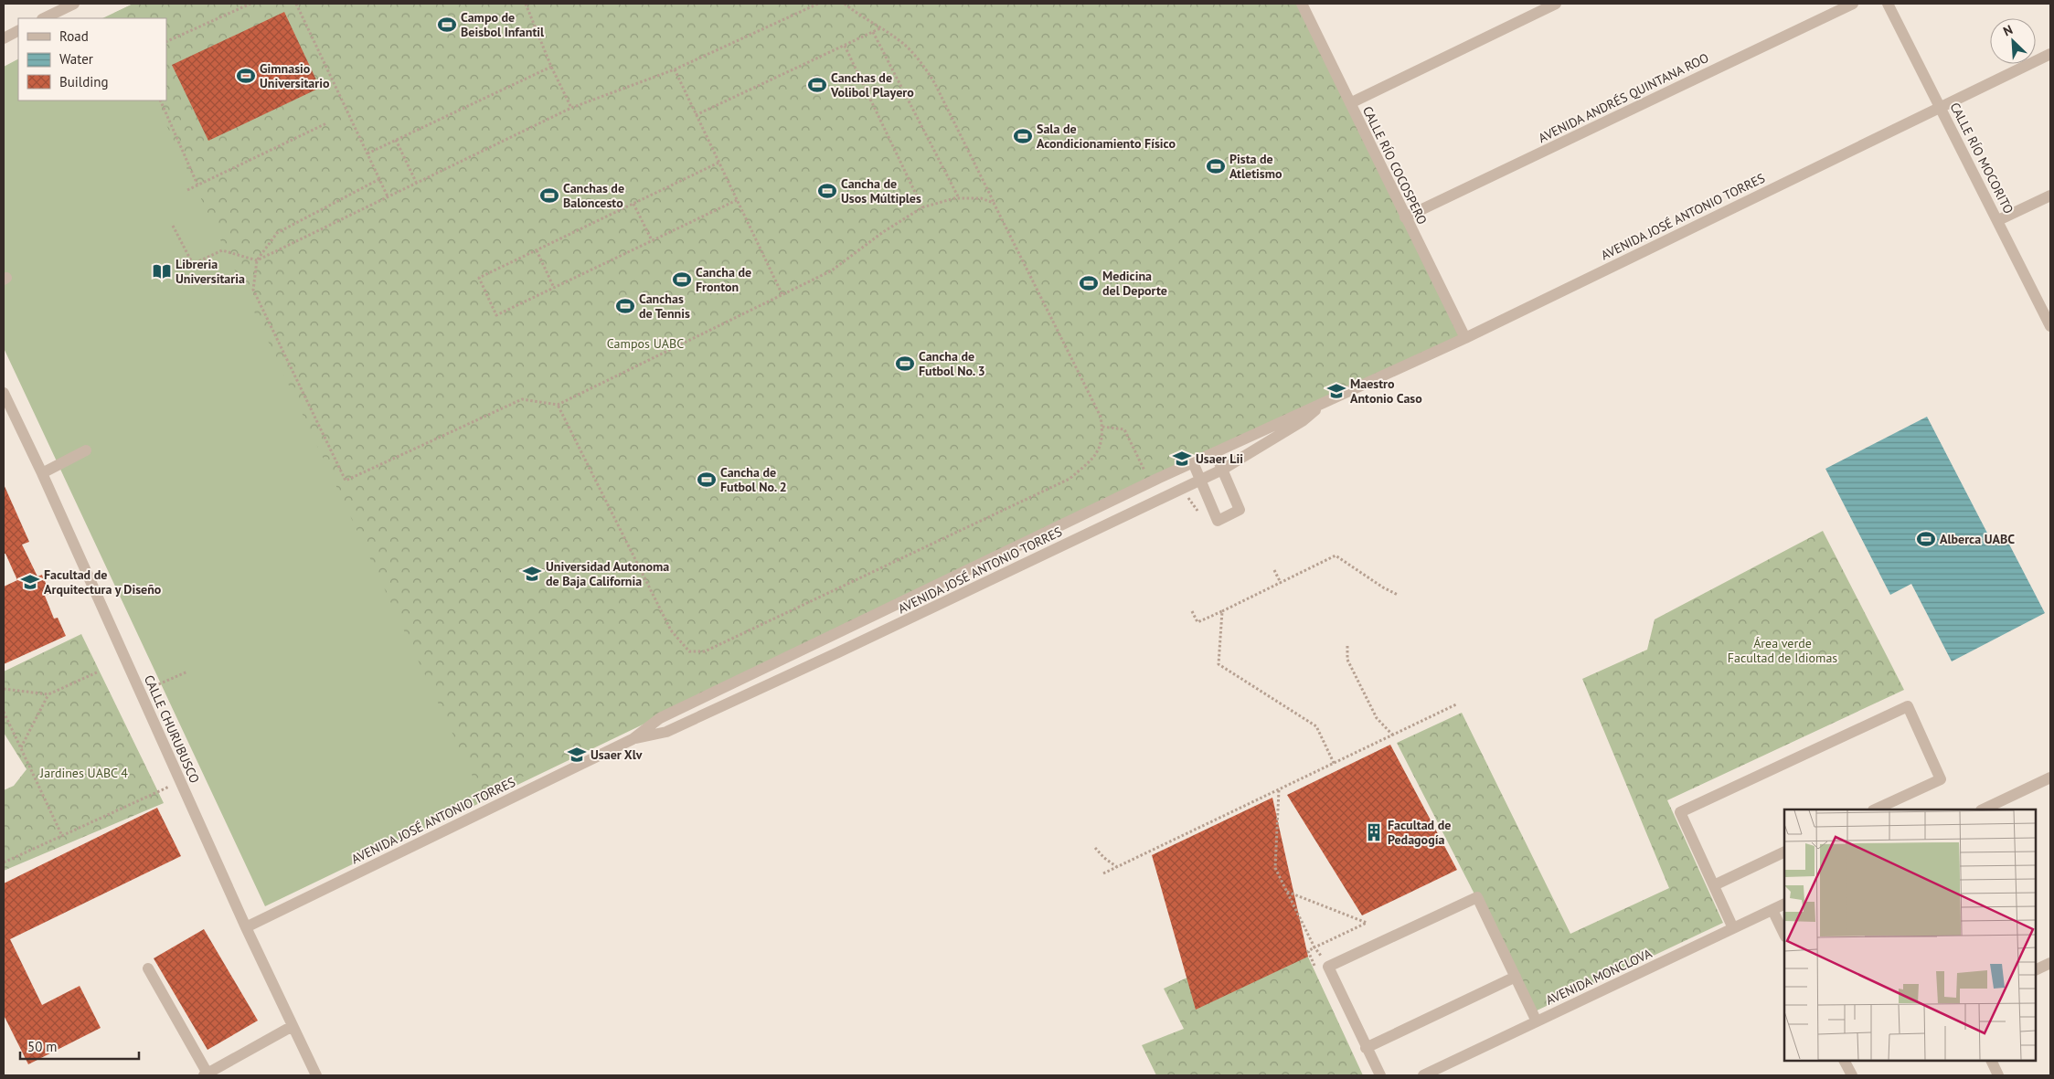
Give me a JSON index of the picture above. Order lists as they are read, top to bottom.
{
  "streets": {
    "street": [
      "AVENIDA ANDRÉS QUINTANA ROO",
      "CALLE RÍO MOCORITO",
      "CALLE RÍO COCOSPERO",
      "AVENIDA JOSÉ ANTONIO TORRES",
      "CALLE CHURUBUSCO",
      "AVENIDA MONCLOVA"
    ]
  },
  "crossings": [
    ["AVENIDA ANDRÉS QUINTANA ROO", "CALLE RÍO COCOSPERO"],
    ["CALLE RÍO MOCORITO", "AVENIDA JOSÉ ANTONIO TORRES"],
    ["CALLE RÍO COCOSPERO", "AVENIDA JOSÉ ANTONIO TORRES"],
    ["AVENIDA JOSÉ ANTONIO TORRES", "CALLE CHURUBUSCO"]
  ],
  "parks": ["Campos UABC", "Área verde Facultad de Idiomas", "Jardines UABC 4"],
  "places": {
    "sports": [
      "Campo de Beisbol Infantil",
      "Gimnasio Universitario",
      "Canchas de Volibol Playero",
      "Sala de Acondicionamiento Físico",
      "Pista de Atletismo",
      "Cancha de Usos Múltiples",
      "Canchas de Baloncesto",
      "Cancha de Fronton",
      "Medicina del Deporte",
      "Canchas de Tennis",
      "Cancha de Futbol No. 3",
      "Cancha de Futbol No. 2",
      "Alberca UABC"
    ],
    "library": ["Libreria Universitaria"],
    "school or university": [
      "Maestro Antonio Caso",
      "Usaer Lii",
      "Universidad Autonoma de Baja California",
      "Facultad de Arquitectura y Diseño",
      "Usaer Xlv"
    ],
    "building": ["Facultad de Pedagogía"]
  },
  "legend": ["Road", "Water", "Building"],
  "scale_bar": "50 m",
  "north": "top left"
}
